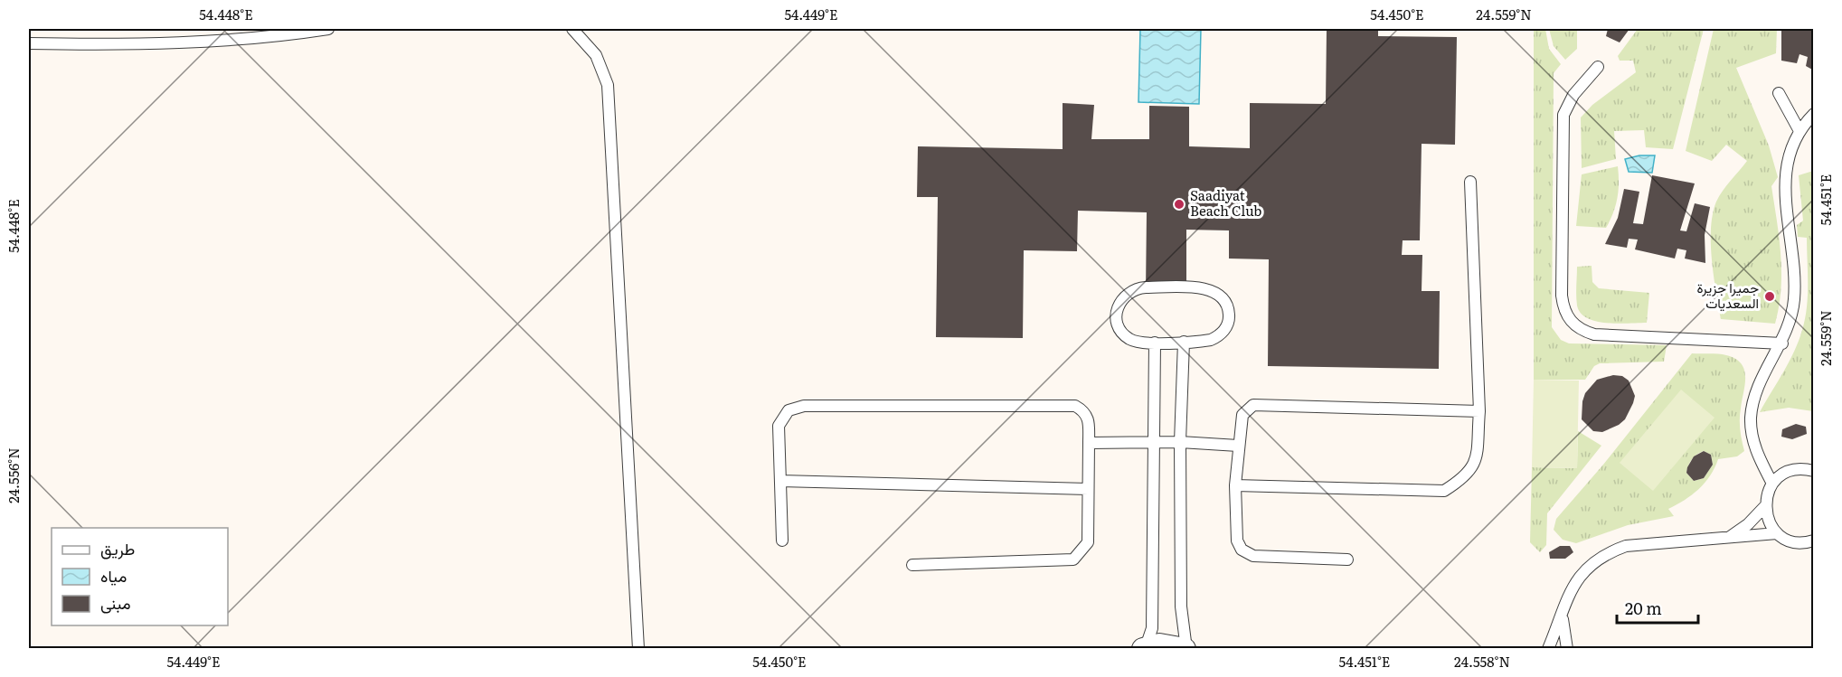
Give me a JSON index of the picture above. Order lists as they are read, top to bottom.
{
  "places": ["Saadiyat Beach Club", "جميرا جزيرة السعديات"],
  "legend": ["طريق", "مياه", "مبنى"],
  "scale_bar": "20 m",
  "coordinates": [
    "54.448°E",
    "54.449°E",
    "54.450°E",
    "24.559°N",
    "54.451°E",
    "24.556°N",
    "24.558°N"
  ]
}
